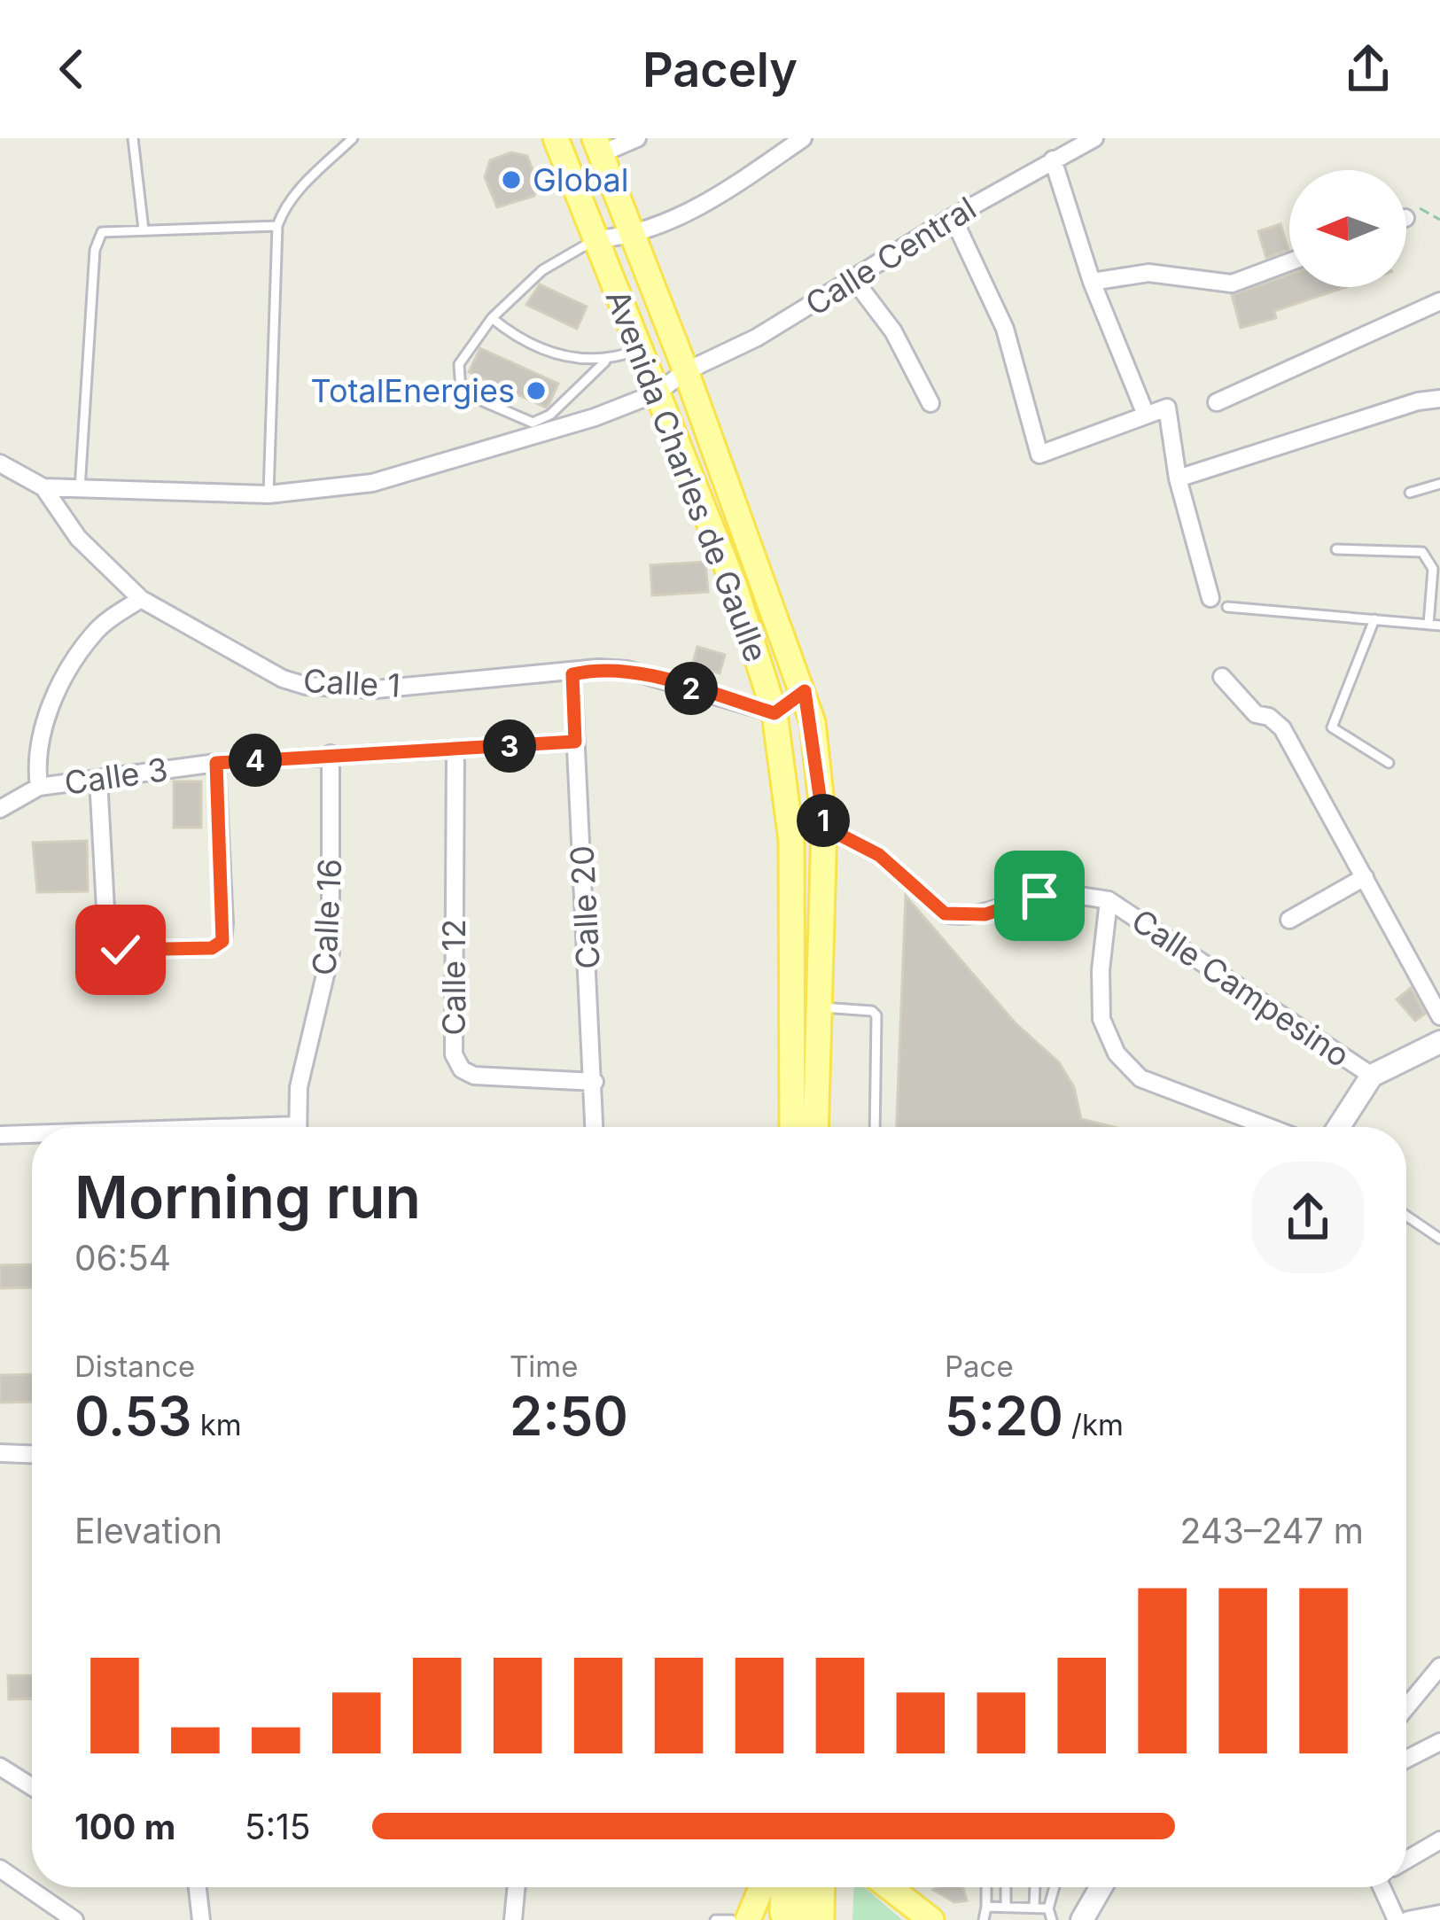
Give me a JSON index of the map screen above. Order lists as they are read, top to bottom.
{
  "streets": {
    "main road": ["Avenida Charles de Gaulle"],
    "street": [
      "Calle Central",
      "Calle 1",
      "Calle 3",
      "Calle 20",
      "Calle 16",
      "Calle 12",
      "Calle Campesino"
    ]
  },
  "crossings": [
    ["Calle Central", "Avenida Charles de Gaulle"],
    ["Calle Central", "Calle 1"],
    ["Avenida Charles de Gaulle", "Calle 1"],
    ["Avenida Charles de Gaulle", "Calle Campesino"],
    ["Calle 1", "Calle 20"],
    ["Calle 3", "Calle 20"],
    ["Calle 3", "Calle 16"],
    ["Calle 3", "Calle 12"],
    ["Calle 20", "Calle 12"]
  ],
  "places": ["Global", "TotalEnergies"],
  "north": "left",
  "page": {
    "header": "Pacely",
    "pins": [
      "2",
      "3",
      "4",
      "1"
    ],
    "heading": ["Morning run", "06:54"],
    "stats": [
      ["Distance", "0.53 km"],
      ["Time", "2:50"],
      ["Pace", "5:20 /km"]
    ],
    "chart": ["Elevation", "243–247 m"],
    "list": [
      {
        "name": "100 m",
        "note": "5:15"
      }
    ]
  }
}
